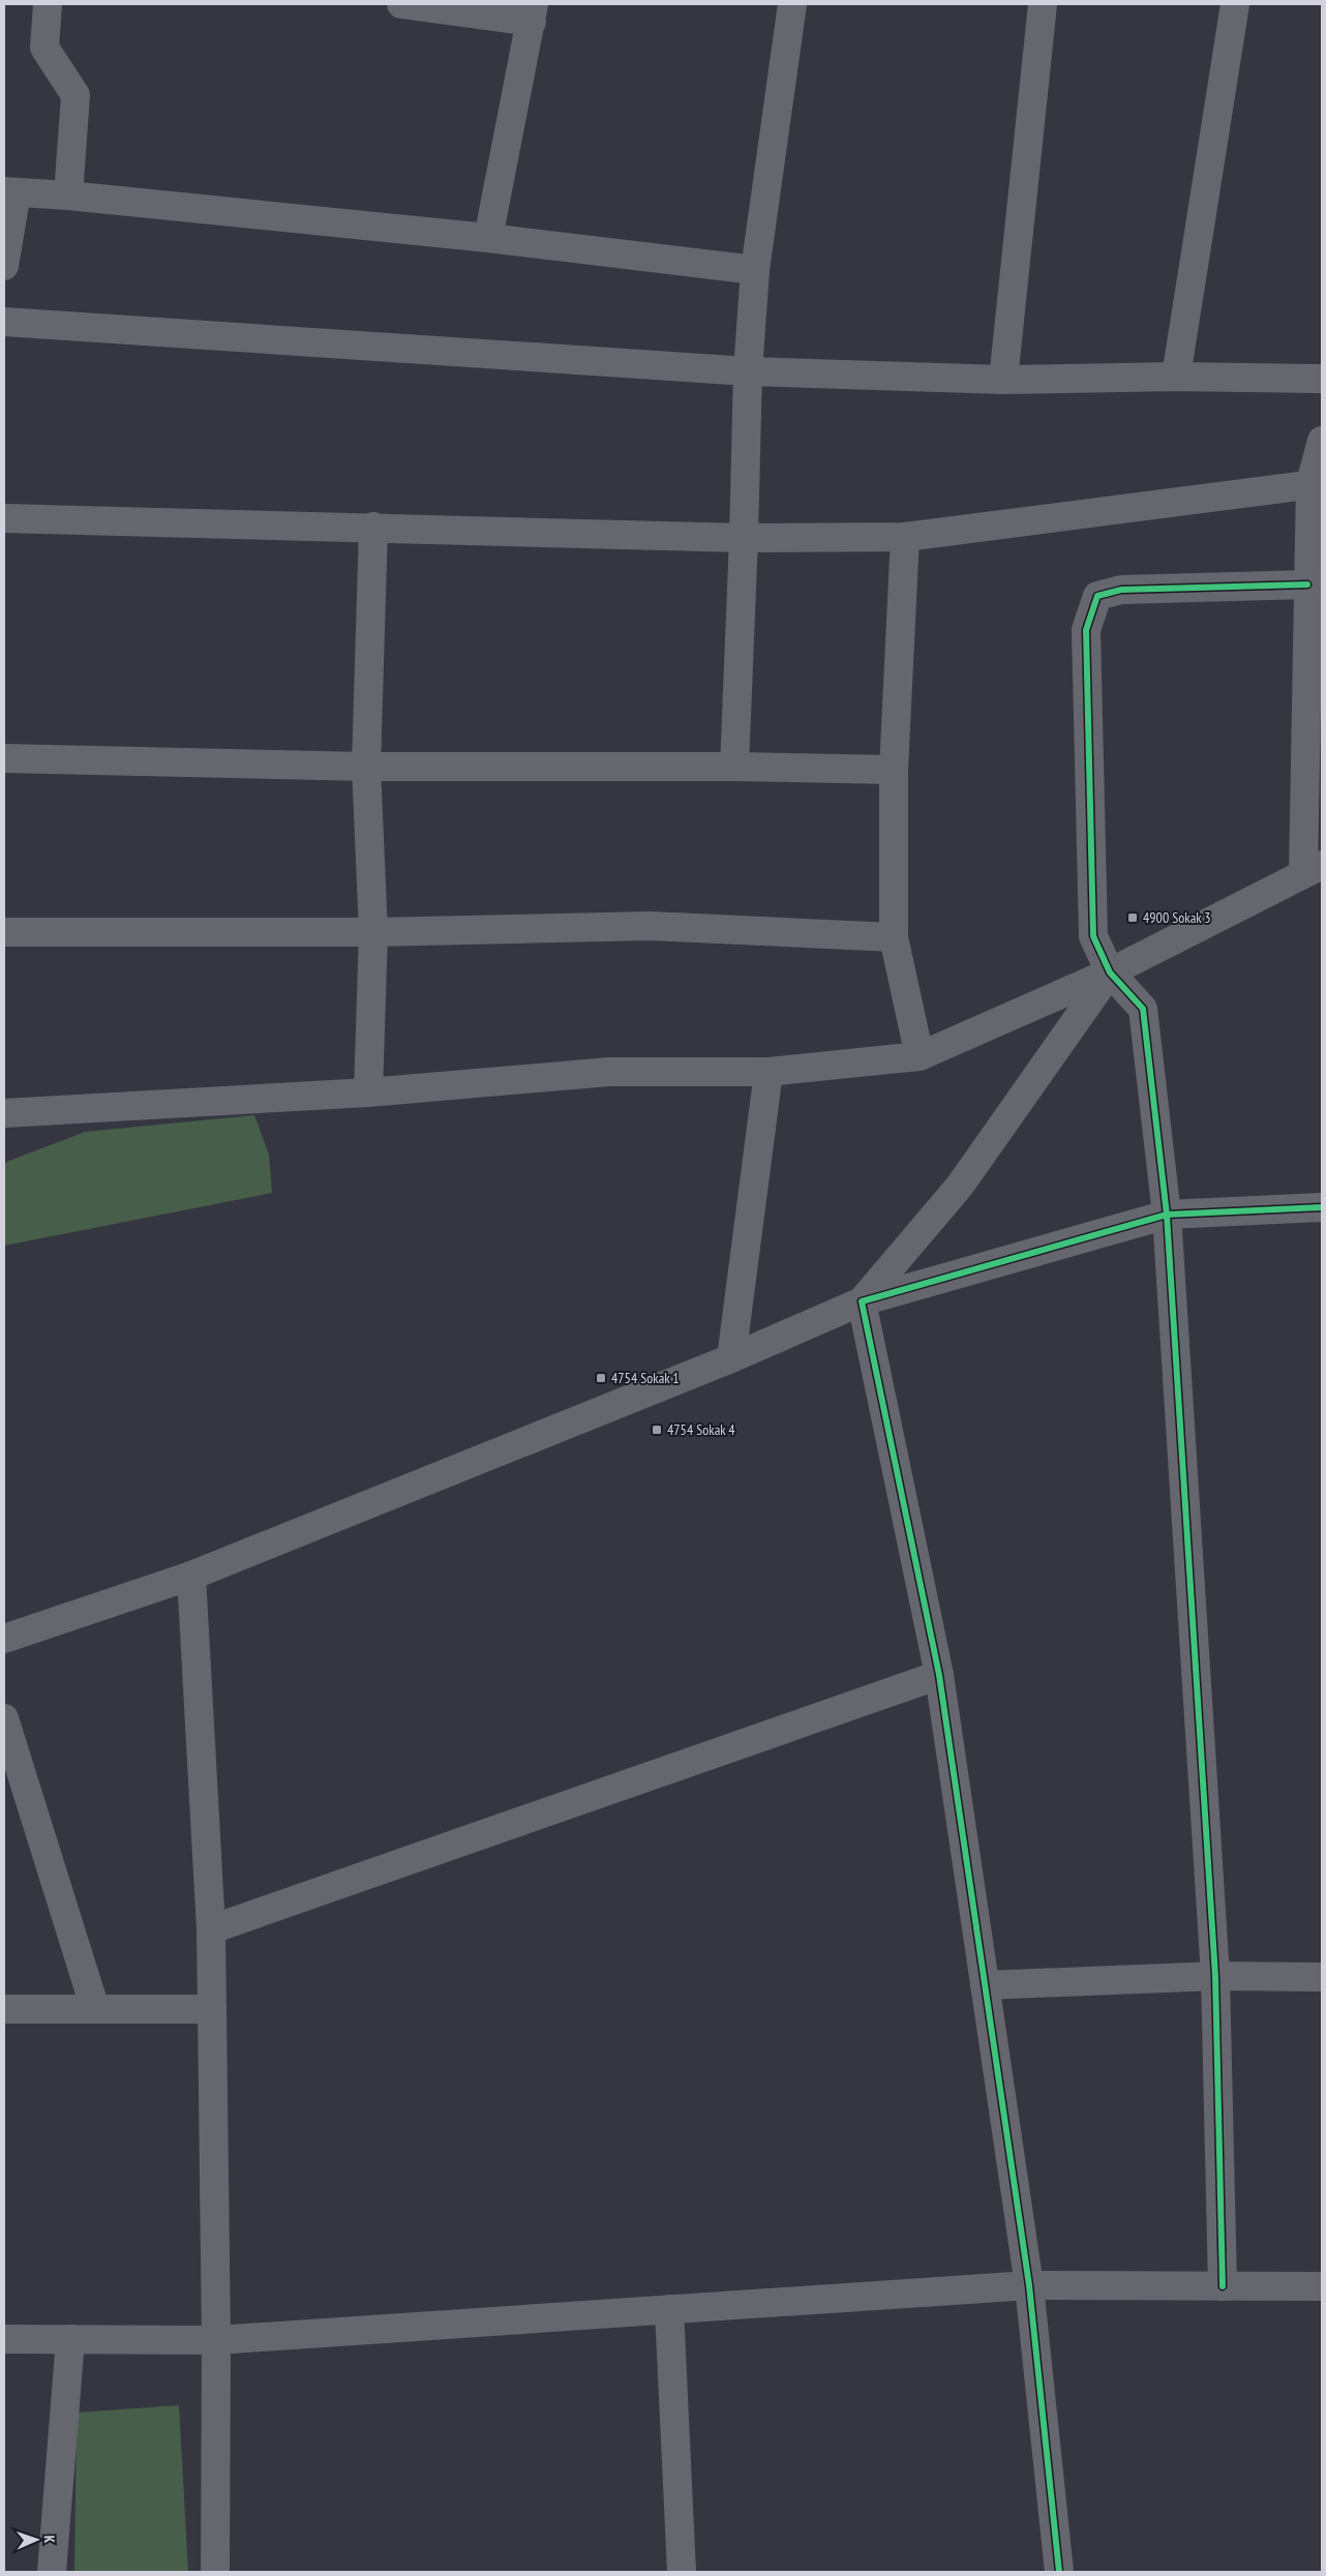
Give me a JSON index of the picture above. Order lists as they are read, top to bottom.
{
  "places": {
    "transit": ["4900 Sokak 3", "4754 Sokak 1", "4754 Sokak 4"]
  },
  "north": "right"
}
